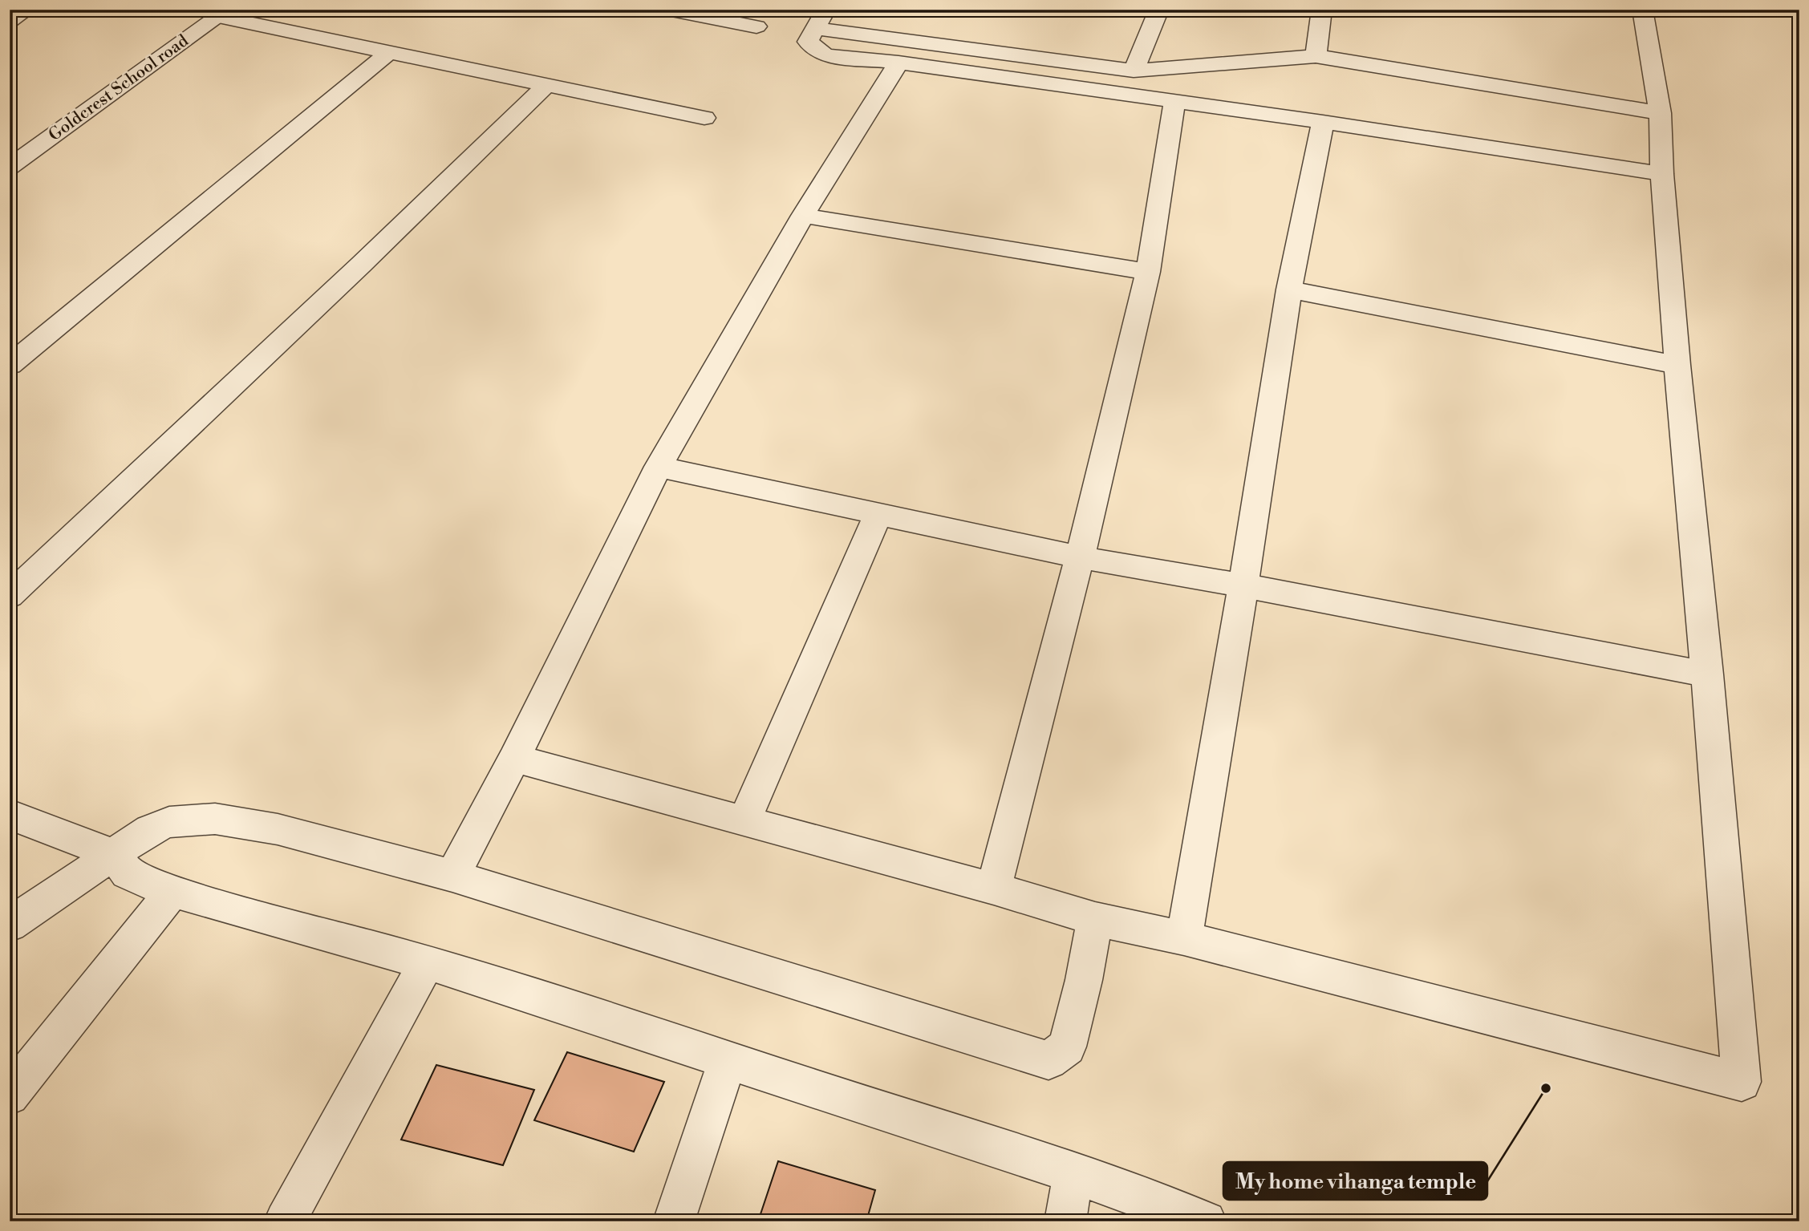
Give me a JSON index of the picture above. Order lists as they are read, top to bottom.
{
  "streets": {
    "street": ["Goldcrest School road"]
  },
  "places": ["My home vihanga temple"]
}
